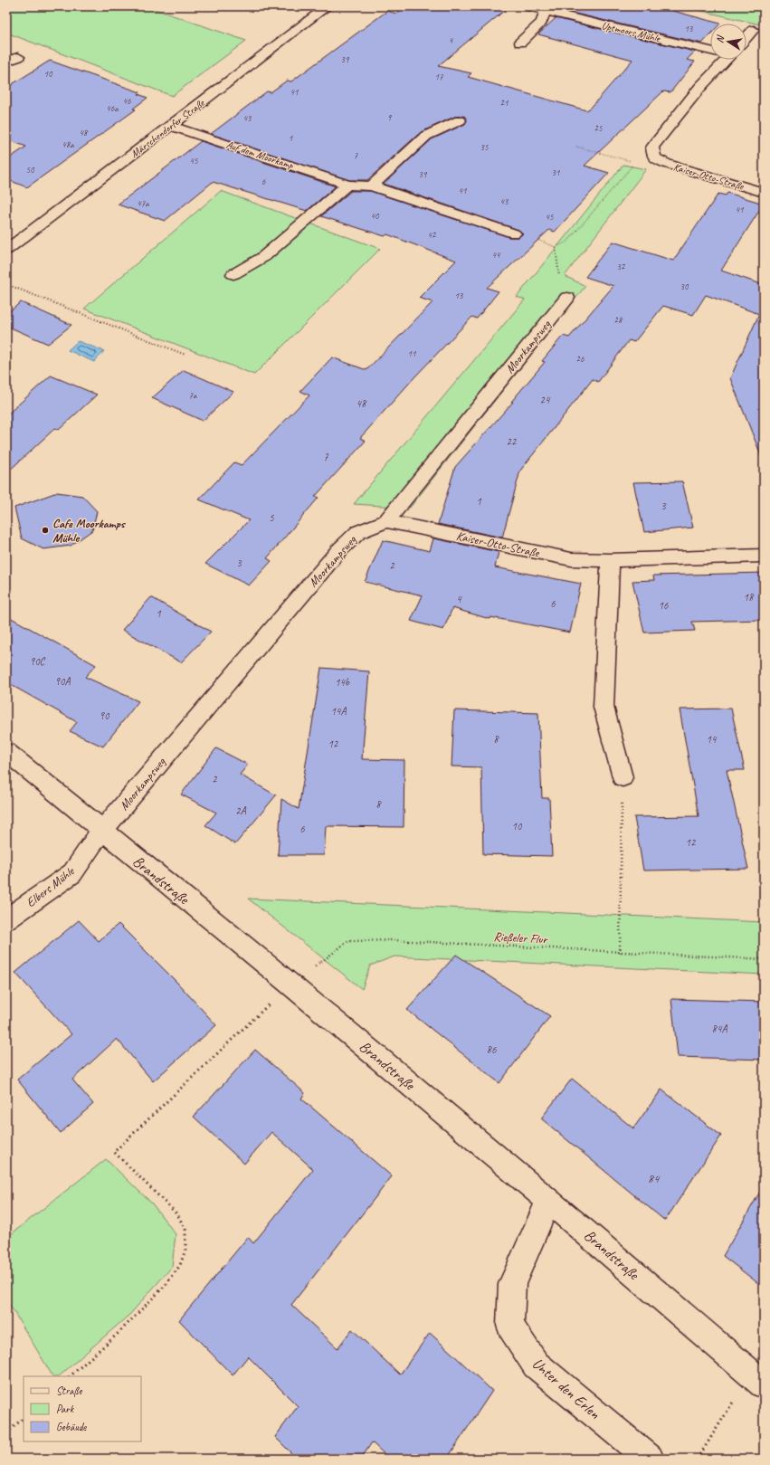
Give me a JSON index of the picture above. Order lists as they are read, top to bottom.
{
  "streets": {
    "street": [
      "Uptmoors Mühle",
      "Märschendorfer Straße",
      "Auf dem Moorkamp",
      "Kaiser-Otto-Straße",
      "Moorkampsweg",
      "Brandstraße",
      "Elbers Mühle",
      "Unter den Erlen"
    ],
    "path": ["Rießeler Flur"]
  },
  "crossings": [
    ["Uptmoors Mühle", "Kaiser-Otto-Straße"],
    ["Märschendorfer Straße", "Auf dem Moorkamp"],
    ["Kaiser-Otto-Straße", "Moorkampsweg"],
    ["Moorkampsweg", "Brandstraße"],
    ["Moorkampsweg", "Elbers Mühle"],
    ["Brandstraße", "Elbers Mühle"],
    ["Brandstraße", "Rießeler Flur"],
    ["Brandstraße", "Unter den Erlen"]
  ],
  "places": ["Cafe Moorkamps Mühle"],
  "house_numbers": [
    "13",
    "4",
    "39",
    "10",
    "17",
    "41",
    "46",
    "21",
    "46a",
    "9",
    "43",
    "25",
    "48",
    "1",
    "48a",
    "35",
    "7",
    "45",
    "50",
    "31",
    "39",
    "6",
    "41",
    "43",
    "47a",
    "41",
    "40",
    "45",
    "42",
    "44",
    "32",
    "30",
    "13",
    "28",
    "11",
    "26",
    "7a",
    "24",
    "48",
    "22",
    "7",
    "1",
    "3",
    "5",
    "3",
    "2",
    "18",
    "4",
    "6",
    "16",
    "1",
    "90C",
    "90A",
    "14b",
    "14A",
    "90",
    "8",
    "14",
    "12",
    "2",
    "8",
    "2A",
    "10",
    "6",
    "12",
    "84A",
    "86",
    "84"
  ],
  "legend": ["Straße", "Park", "Gebäude"],
  "north": "left"
}
